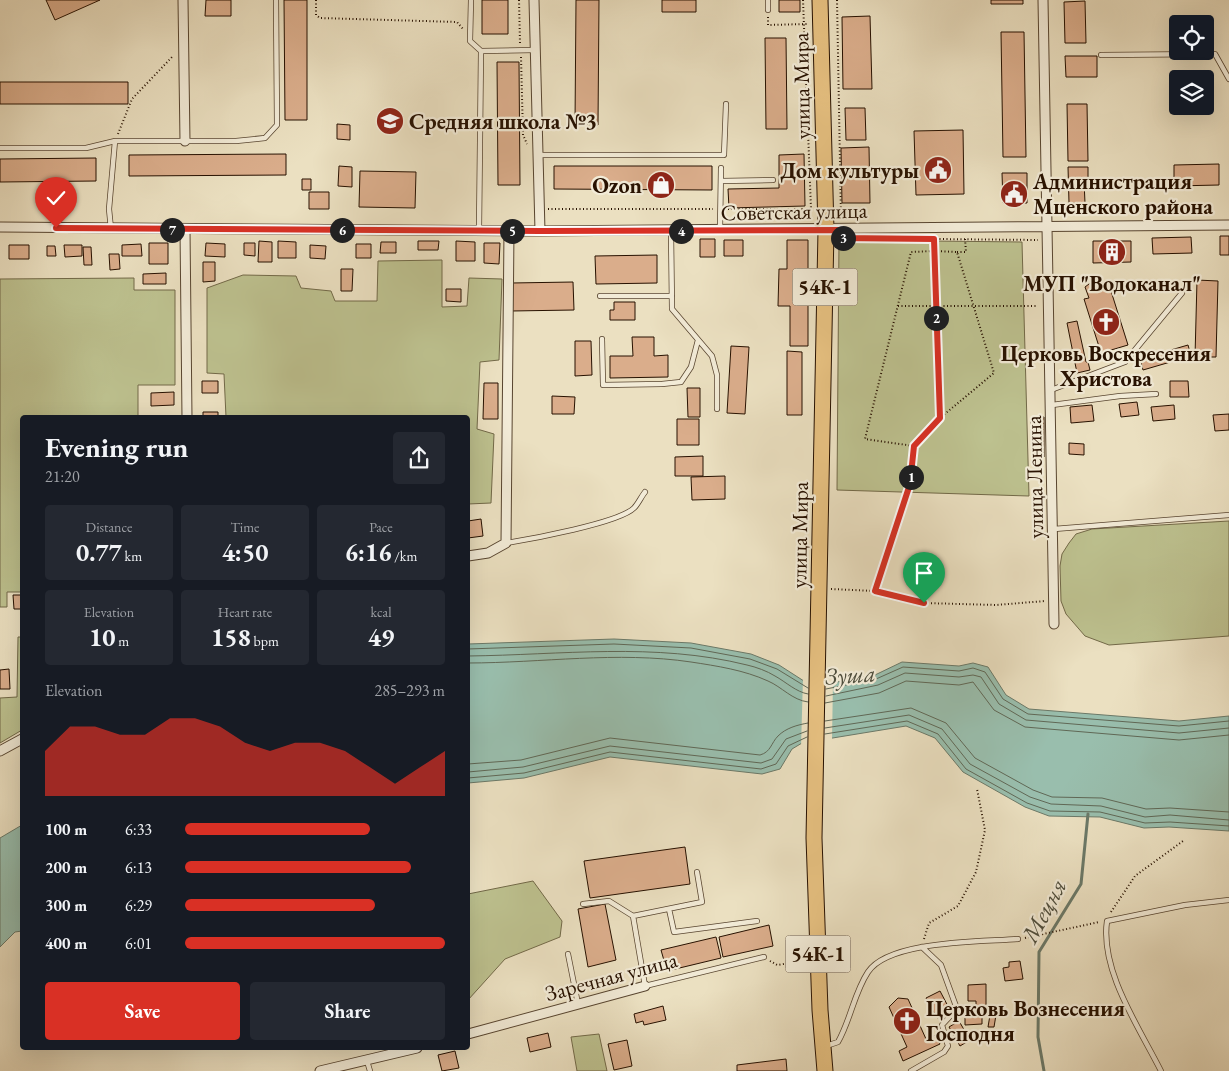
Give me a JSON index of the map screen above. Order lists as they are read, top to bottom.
{
  "streets": {
    "main road": ["улица Мира", "54К-1"],
    "street": ["Советская улица", "улица Ленина", "Заречная улица"]
  },
  "crossings": [
    ["улица Мира", "Советская улица"],
    ["Советская улица", "улица Ленина"]
  ],
  "water": ["Зуша", "Мецня"],
  "places": {
    "school or university": ["Средняя школа №3"],
    "public building": ["Дом культуры", "Администрация Мценского района"],
    "shop": ["Ozon"],
    "building": ["МУП \"Водоканал\""],
    "church": ["Церковь Воскресения Христова", "Церковь Вознесения Господня"]
  },
  "page": {
    "pins": [
      "6",
      "7",
      "4",
      "5",
      "3",
      "2",
      "1"
    ],
    "heading": ["Evening run", "21:20"],
    "stats": [
      ["Distance", "0.77 km"],
      ["Time", "4:50"],
      ["Pace", "6:16 /km"],
      ["Elevation", "10 m"],
      ["Heart rate", "158 bpm"],
      ["kcal", "49"]
    ],
    "chart": ["Elevation", "285–293 m"],
    "list": [
      {
        "name": "100 m",
        "note": "6:33"
      },
      {
        "name": "200 m",
        "note": "6:13"
      },
      {
        "name": "300 m",
        "note": "6:29"
      },
      {
        "name": "400 m",
        "note": "6:01"
      }
    ],
    "buttons": ["Save", "Share"]
  }
}
